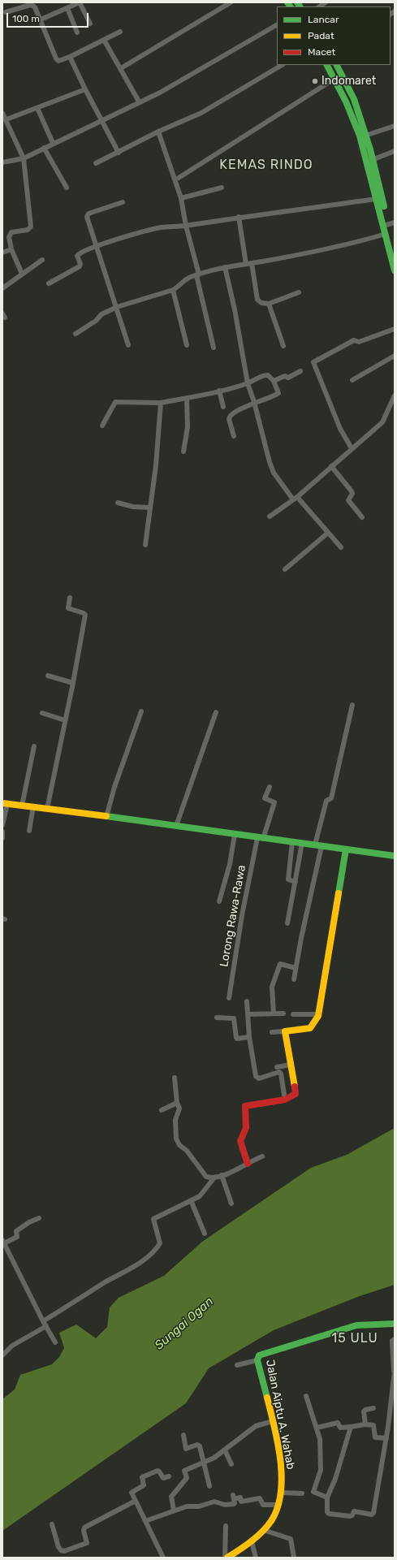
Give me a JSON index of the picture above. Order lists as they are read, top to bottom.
{
  "streets": {
    "main road": ["Jalan Aiptu A. Wahab"],
    "street": ["Lorong Rawa-Rawa"]
  },
  "districts": ["KEMAS RINDO", "15 ULU"],
  "water": ["Sungai Ogan"],
  "places": ["Indomaret"],
  "legend": ["Lancar", "Padat", "Macet"],
  "scale_bar": "100 m"
}
